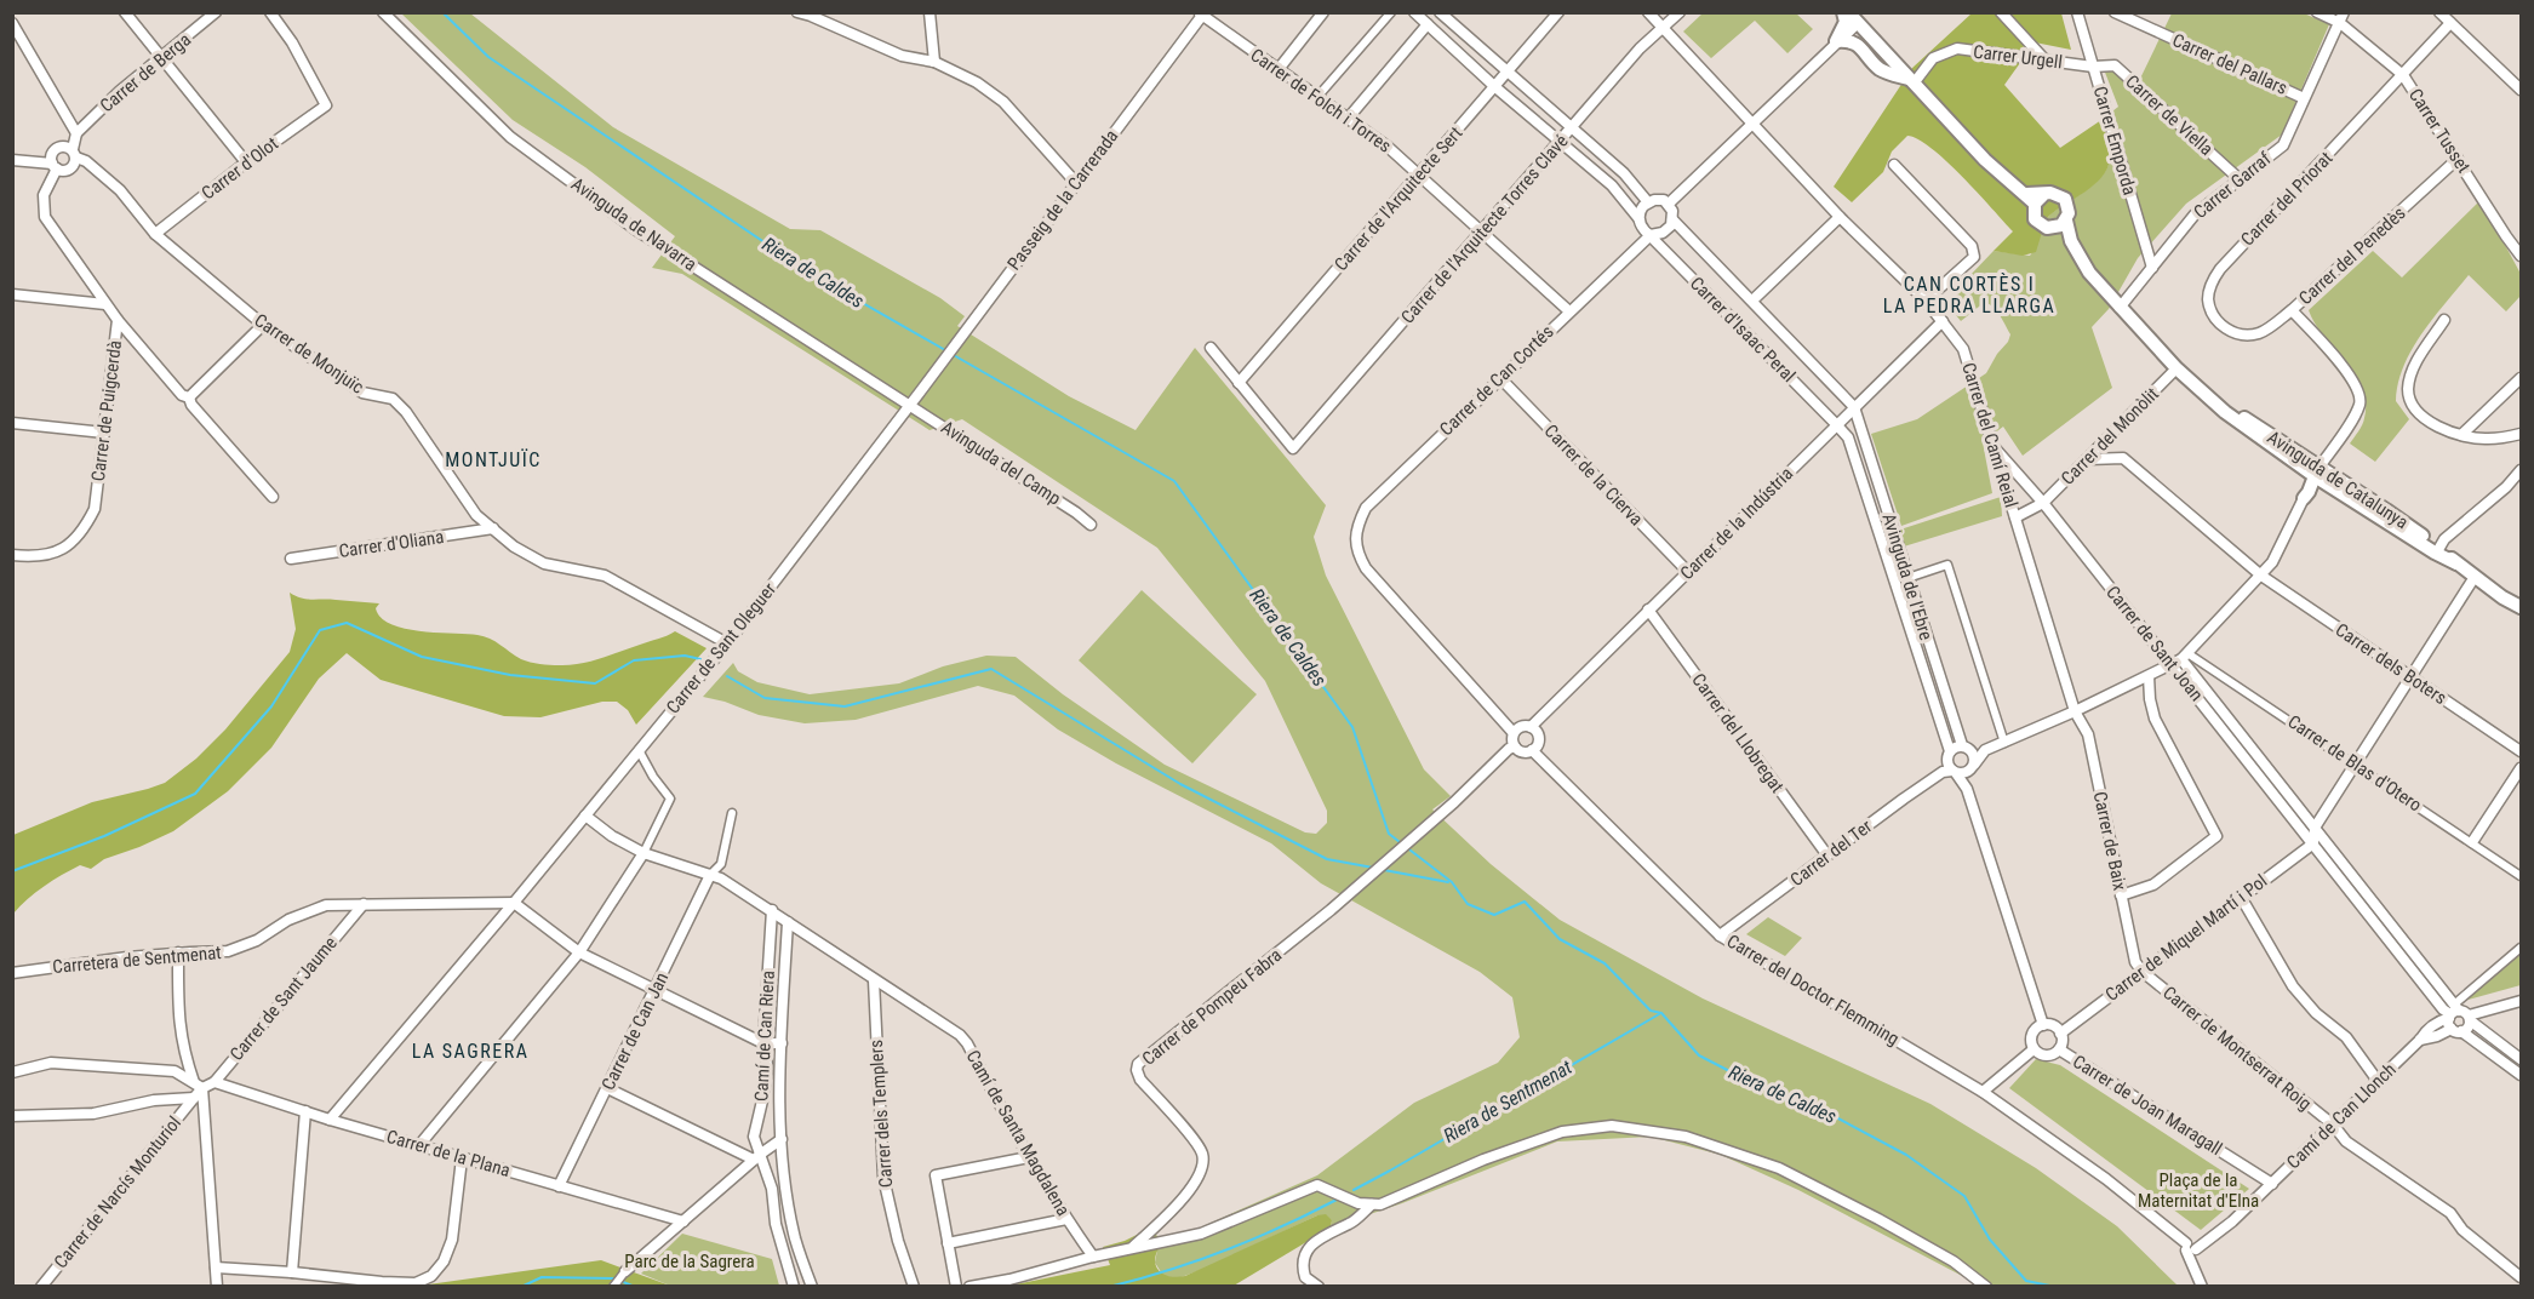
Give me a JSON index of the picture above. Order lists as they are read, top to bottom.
{
  "streets": {
    "street": [
      "Carrer Urgell",
      "Carrer del Pallars",
      "Carrer de Berga",
      "Carrer de Folch i Torres",
      "Carrer de Viella",
      "Carrer Tusset",
      "Carrer Emporda",
      "Carrer d'Olot",
      "Carrer Garraf",
      "Carrer de l'Arquitecte Sert",
      "Carrer del Priorat",
      "Passeig de la Carrerada",
      "Avinguda de Navarra",
      "Carrer de l'Arquitecte Torres Clavé",
      "Carrer del Penedès",
      "Carrer d'Isaac Peral",
      "Carrer de Monjuïc",
      "Carrer de Can Cortés",
      "Carrer de Puigcerdà",
      "Carrer del Camí Reial",
      "Carrer del Monòlit",
      "Avinguda del Camp",
      "Carrer de la Cierva",
      "Avinguda de Catalunya",
      "Carrer de la Indústria",
      "Carrer d'Oliana",
      "Avinguda de l'Ebre",
      "Carrer de Sant Joan",
      "Carrer de Sant Oleguer",
      "Carrer dels Boters",
      "Carrer del Llobregat",
      "Carrer de Blas d'Otero",
      "Carrer de Baix",
      "Carrer del Ter",
      "Carrer de Miquel Martí i Pol",
      "Carretera de Sentmenat",
      "Carrer del Doctor Flemming",
      "Carrer de Sant Jaume",
      "Carrer de Pompeu Fabra",
      "Carrer de Can Jan",
      "Camí de Can Riera",
      "Carrer de Montserrat Roig",
      "Carrer de Joan Maragall",
      "Carrer dels Templers",
      "Camí de Can Llonch",
      "Camí de Santa Magdalena",
      "Carrer de la Plana",
      "Carrer de Narcís Monturiol"
    ]
  },
  "crossings": [
    ["Carrer Urgell", "Carrer de Viella"],
    ["Carrer Urgell", "Carrer Emporda"],
    ["Carrer del Pallars", "Carrer Garraf"],
    ["Carrer de Folch i Torres", "Carrer de l'Arquitecte Sert"],
    ["Carrer de Folch i Torres", "Passeig de la Carrerada"],
    ["Carrer de Folch i Torres", "Carrer de l'Arquitecte Torres Clavé"],
    ["Carrer de Folch i Torres", "Carrer de Can Cortés"],
    ["Carrer de Viella", "Carrer Emporda"],
    ["Carrer de Viella", "Carrer Garraf"],
    ["Carrer Tusset", "Carrer Garraf"],
    ["Carrer Tusset", "Carrer del Priorat"],
    ["Carrer Tusset", "Carrer del Penedès"],
    ["Carrer Emporda", "Carrer Garraf"],
    ["Carrer d'Olot", "Carrer de Monjuïc"],
    ["Carrer Garraf", "Avinguda de Catalunya"],
    ["Carrer de l'Arquitecte Sert", "Carrer de l'Arquitecte Torres Clavé"],
    ["Carrer del Priorat", "Carrer del Penedès"],
    ["Passeig de la Carrerada", "Carrer de Sant Oleguer"],
    ["Avinguda de Navarra", "Avinguda del Camp"],
    ["Avinguda de Navarra", "Carrer de Sant Oleguer"],
    ["Carrer de l'Arquitecte Torres Clavé", "Carrer del Camí Reial"],
    ["Carrer del Penedès", "Avinguda de Catalunya"],
    ["Carrer d'Isaac Peral", "Carrer de Can Cortés"],
    ["Carrer d'Isaac Peral", "Carrer de la Indústria"],
    ["Carrer d'Isaac Peral", "Avinguda de l'Ebre"],
    ["Carrer de Monjuïc", "Carrer de Puigcerdà"],
    ["Carrer de Monjuïc", "Carrer d'Oliana"],
    ["Carrer de Monjuïc", "Carrer de Sant Oleguer"],
    ["Carrer de Can Cortés", "Carrer de la Cierva"],
    ["Carrer de Can Cortés", "Carrer de la Indústria"],
    ["Carrer de Can Cortés", "Carrer del Doctor Flemming"],
    ["Carrer de Can Cortés", "Carrer de Pompeu Fabra"],
    ["Carrer del Camí Reial", "Carrer del Monòlit"],
    ["Carrer del Camí Reial", "Carrer de la Indústria"],
    ["Carrer del Camí Reial", "Carrer de Sant Joan"],
    ["Carrer del Camí Reial", "Carrer de Baix"],
    ["Carrer del Monòlit", "Avinguda de Catalunya"],
    ["Carrer del Monòlit", "Carrer de Sant Joan"],
    ["Carrer del Monòlit", "Carrer dels Boters"],
    ["Avinguda del Camp", "Carrer de Sant Oleguer"],
    ["Carrer de la Cierva", "Carrer de la Indústria"],
    ["Carrer de la Indústria", "Avinguda de l'Ebre"],
    ["Carrer de la Indústria", "Carrer del Llobregat"],
    ["Carrer de la Indústria", "Carrer del Doctor Flemming"],
    ["Carrer de la Indústria", "Carrer de Pompeu Fabra"],
    ["Avinguda de l'Ebre", "Carrer del Ter"],
    ["Avinguda de l'Ebre", "Carrer de Miquel Martí i Pol"],
    ["Avinguda de l'Ebre", "Carrer de Joan Maragall"],
    ["Carrer de Sant Joan", "Carrer de Blas d'Otero"],
    ["Carrer de Sant Joan", "Carrer de Miquel Martí i Pol"],
    ["Carrer de Sant Joan", "Camí de Can Llonch"],
    ["Carrer de Sant Oleguer", "Carretera de Sentmenat"],
    ["Carrer de Sant Oleguer", "Camí de Santa Magdalena"],
    ["Carrer de Sant Oleguer", "Carrer de la Plana"],
    ["Carrer del Llobregat", "Carrer del Ter"],
    ["Carrer de Baix", "Carrer de Miquel Martí i Pol"],
    ["Carrer de Baix", "Carrer de Montserrat Roig"],
    ["Carrer del Ter", "Carrer del Doctor Flemming"],
    ["Carrer de Miquel Martí i Pol", "Carrer de Montserrat Roig"],
    ["Carrer de Miquel Martí i Pol", "Carrer de Joan Maragall"],
    ["Carretera de Sentmenat", "Carrer de Sant Jaume"],
    ["Carrer del Doctor Flemming", "Carrer de Pompeu Fabra"],
    ["Carrer del Doctor Flemming", "Camí de Can Llonch"],
    ["Carrer de Sant Jaume", "Carrer de la Plana"],
    ["Carrer de Sant Jaume", "Carrer de Narcís Monturiol"],
    ["Carrer de Can Jan", "Camí de Santa Magdalena"],
    ["Carrer de Can Jan", "Carrer de la Plana"],
    ["Camí de Can Riera", "Camí de Santa Magdalena"],
    ["Carrer de Montserrat Roig", "Camí de Can Llonch"],
    ["Carrer de Joan Maragall", "Camí de Can Llonch"],
    ["Carrer dels Templers", "Camí de Santa Magdalena"]
  ],
  "districts": ["CAN CORTÈS I LA PEDRA LLARGA", "MONTJUÏC", "LA SAGRERA"],
  "water": ["Riera de Caldes", "Riera de Sentmenat"],
  "parks": ["Plaça de la Maternitat d'Elna", "Parc de la Sagrera"]
}
